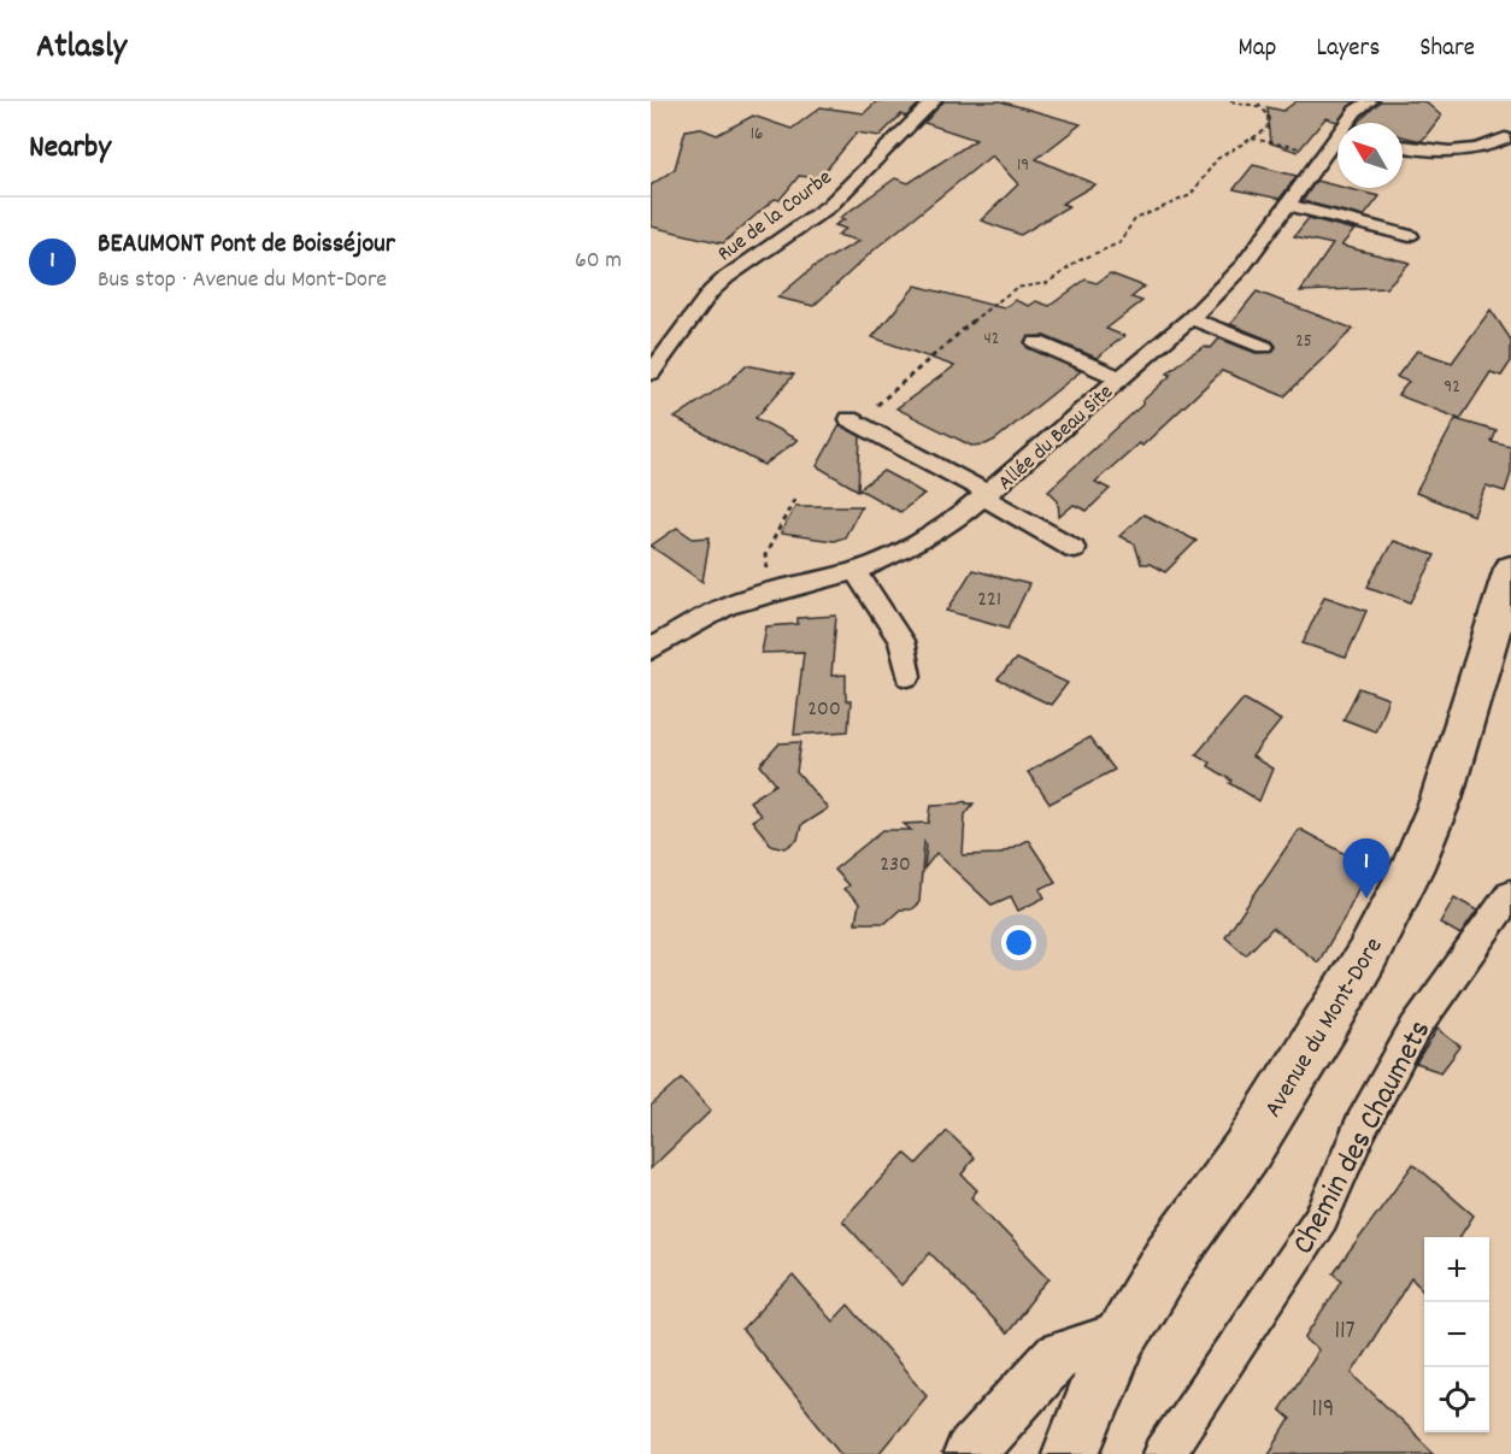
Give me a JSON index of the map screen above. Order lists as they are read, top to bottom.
{
  "streets": {
    "main road": ["Avenue du Mont-Dore"],
    "street": ["Rue de la Courbe", "Allée du Beau Site", "Chemin des Chaumets"]
  },
  "house_numbers": [
    "16",
    "19",
    "42",
    "25",
    "92",
    "221",
    "200",
    "230",
    "117",
    "119"
  ],
  "north": "top left",
  "page": {
    "header": "Atlasly",
    "nav": ["Map", "Layers", "Share"],
    "heading": "Nearby",
    "list": [
      {
        "mark": "1",
        "name": "BEAUMONT Pont de Boisséjour",
        "note": "Bus stop · Avenue du Mont-Dore",
        "value": "60 m"
      }
    ],
    "pins": "1",
    "map_buttons": ["+", "−"]
  }
}
